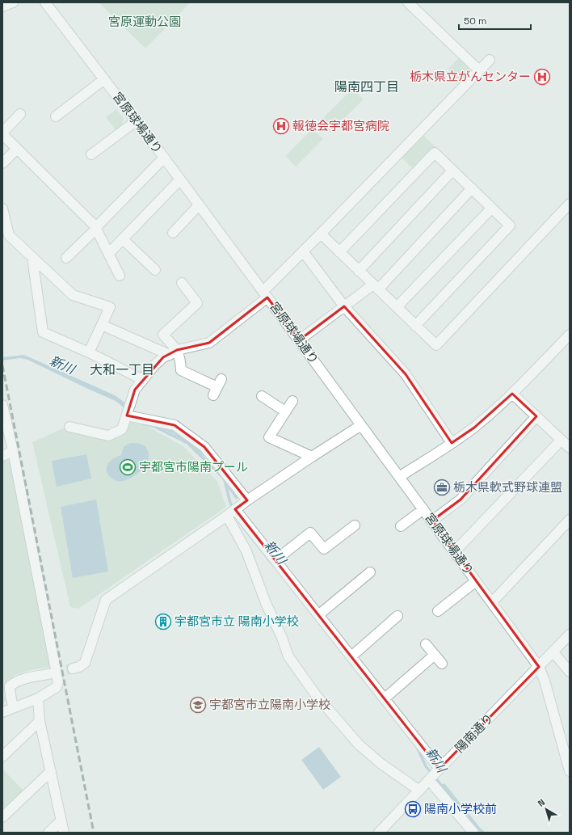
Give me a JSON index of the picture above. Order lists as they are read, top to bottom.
{
  "streets": {
    "street": ["宮原球場通り", "陽南通り"]
  },
  "crossings": [
    ["宮原球場通り", "陽南通り"]
  ],
  "districts": ["陽南四丁目", "大和一丁目"],
  "water": ["新川"],
  "parks": ["宮原運動公園"],
  "places": {
    "hospital": ["栃木県立がんセンター", "報徳会宇都宮病院"],
    "sports": ["宇都宮市陽南プール"],
    "office": ["栃木県軟式野球連盟"],
    "building": ["宇都宮市立 陽南小学校"],
    "school or university": ["宇都宮市立陽南小学校"],
    "bus stop": ["陽南小学校前"]
  },
  "scale_bar": "50 m",
  "north": "top left"
}
